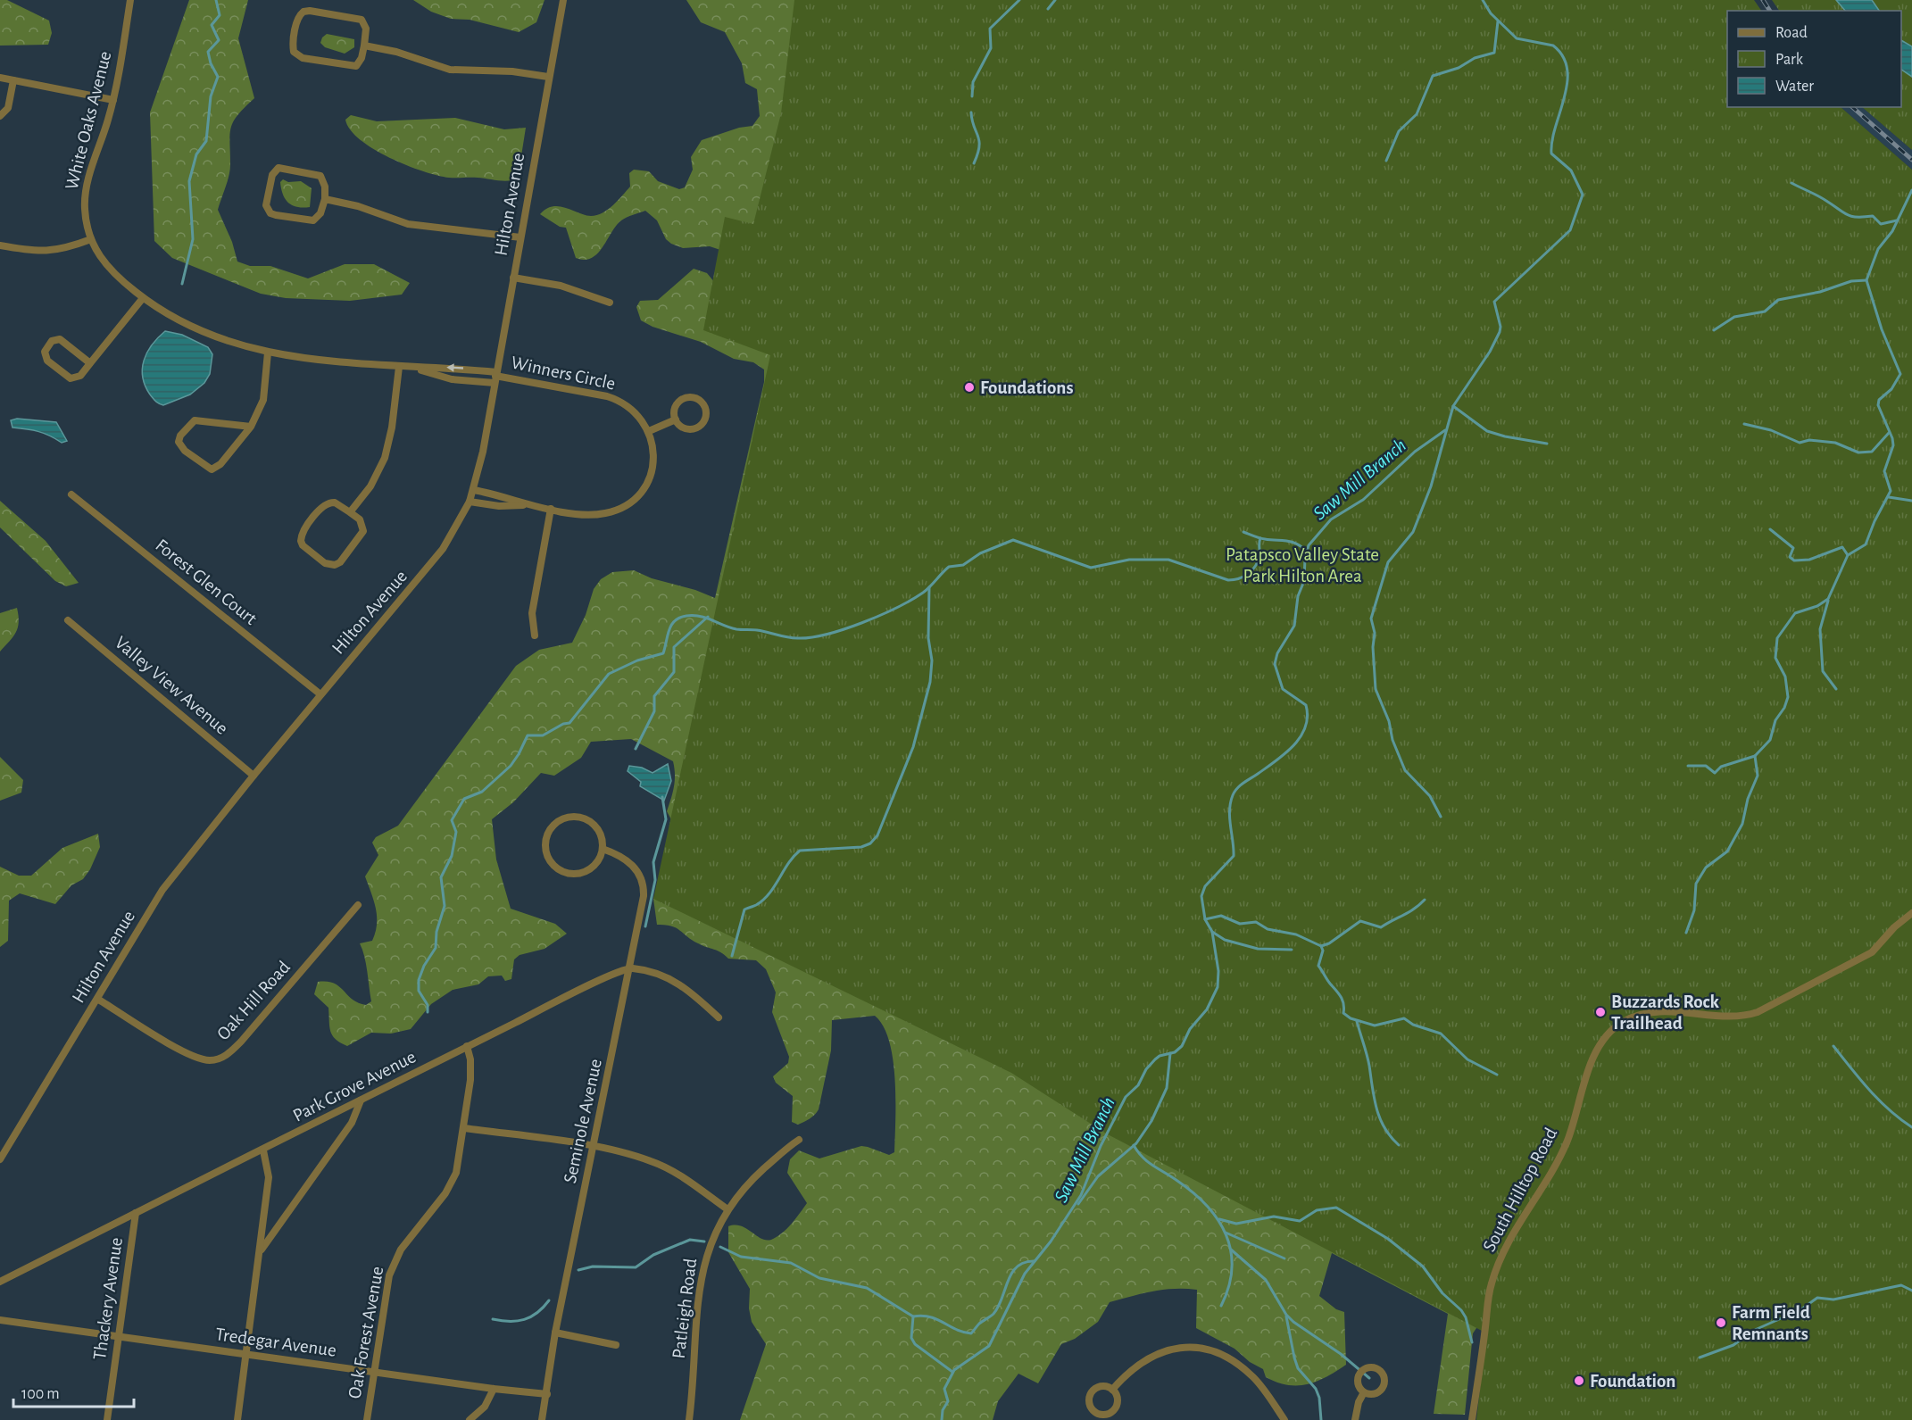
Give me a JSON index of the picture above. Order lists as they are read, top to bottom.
{
  "streets": {
    "street": [
      "White Oaks Avenue",
      "Hilton Avenue",
      "Winners Circle",
      "Forest Glen Court",
      "Valley View Avenue",
      "Oak Hill Road",
      "Park Grove Avenue",
      "Seminole Avenue",
      "South Hilltop Road",
      "Thackery Avenue",
      "Patleigh Road",
      "Oak Forest Avenue",
      "Tredegar Avenue"
    ]
  },
  "crossings": [
    ["White Oaks Avenue", "Hilton Avenue"],
    ["White Oaks Avenue", "Winners Circle"],
    ["Hilton Avenue", "Winners Circle"],
    ["Hilton Avenue", "Forest Glen Court"],
    ["Hilton Avenue", "Valley View Avenue"],
    ["Hilton Avenue", "Oak Hill Road"],
    ["Park Grove Avenue", "Seminole Avenue"],
    ["Park Grove Avenue", "Thackery Avenue"],
    ["Park Grove Avenue", "Oak Forest Avenue"],
    ["Seminole Avenue", "Tredegar Avenue"],
    ["Thackery Avenue", "Tredegar Avenue"],
    ["Oak Forest Avenue", "Tredegar Avenue"]
  ],
  "water": ["Saw Mill Branch"],
  "parks": ["Patapsco Valley State Park Hilton Area"],
  "places": [
    "Foundations",
    "Buzzards Rock Trailhead",
    "Farm Field Remnants",
    "Foundation"
  ],
  "legend": ["Road", "Park", "Water"],
  "scale_bar": "100 m"
}
